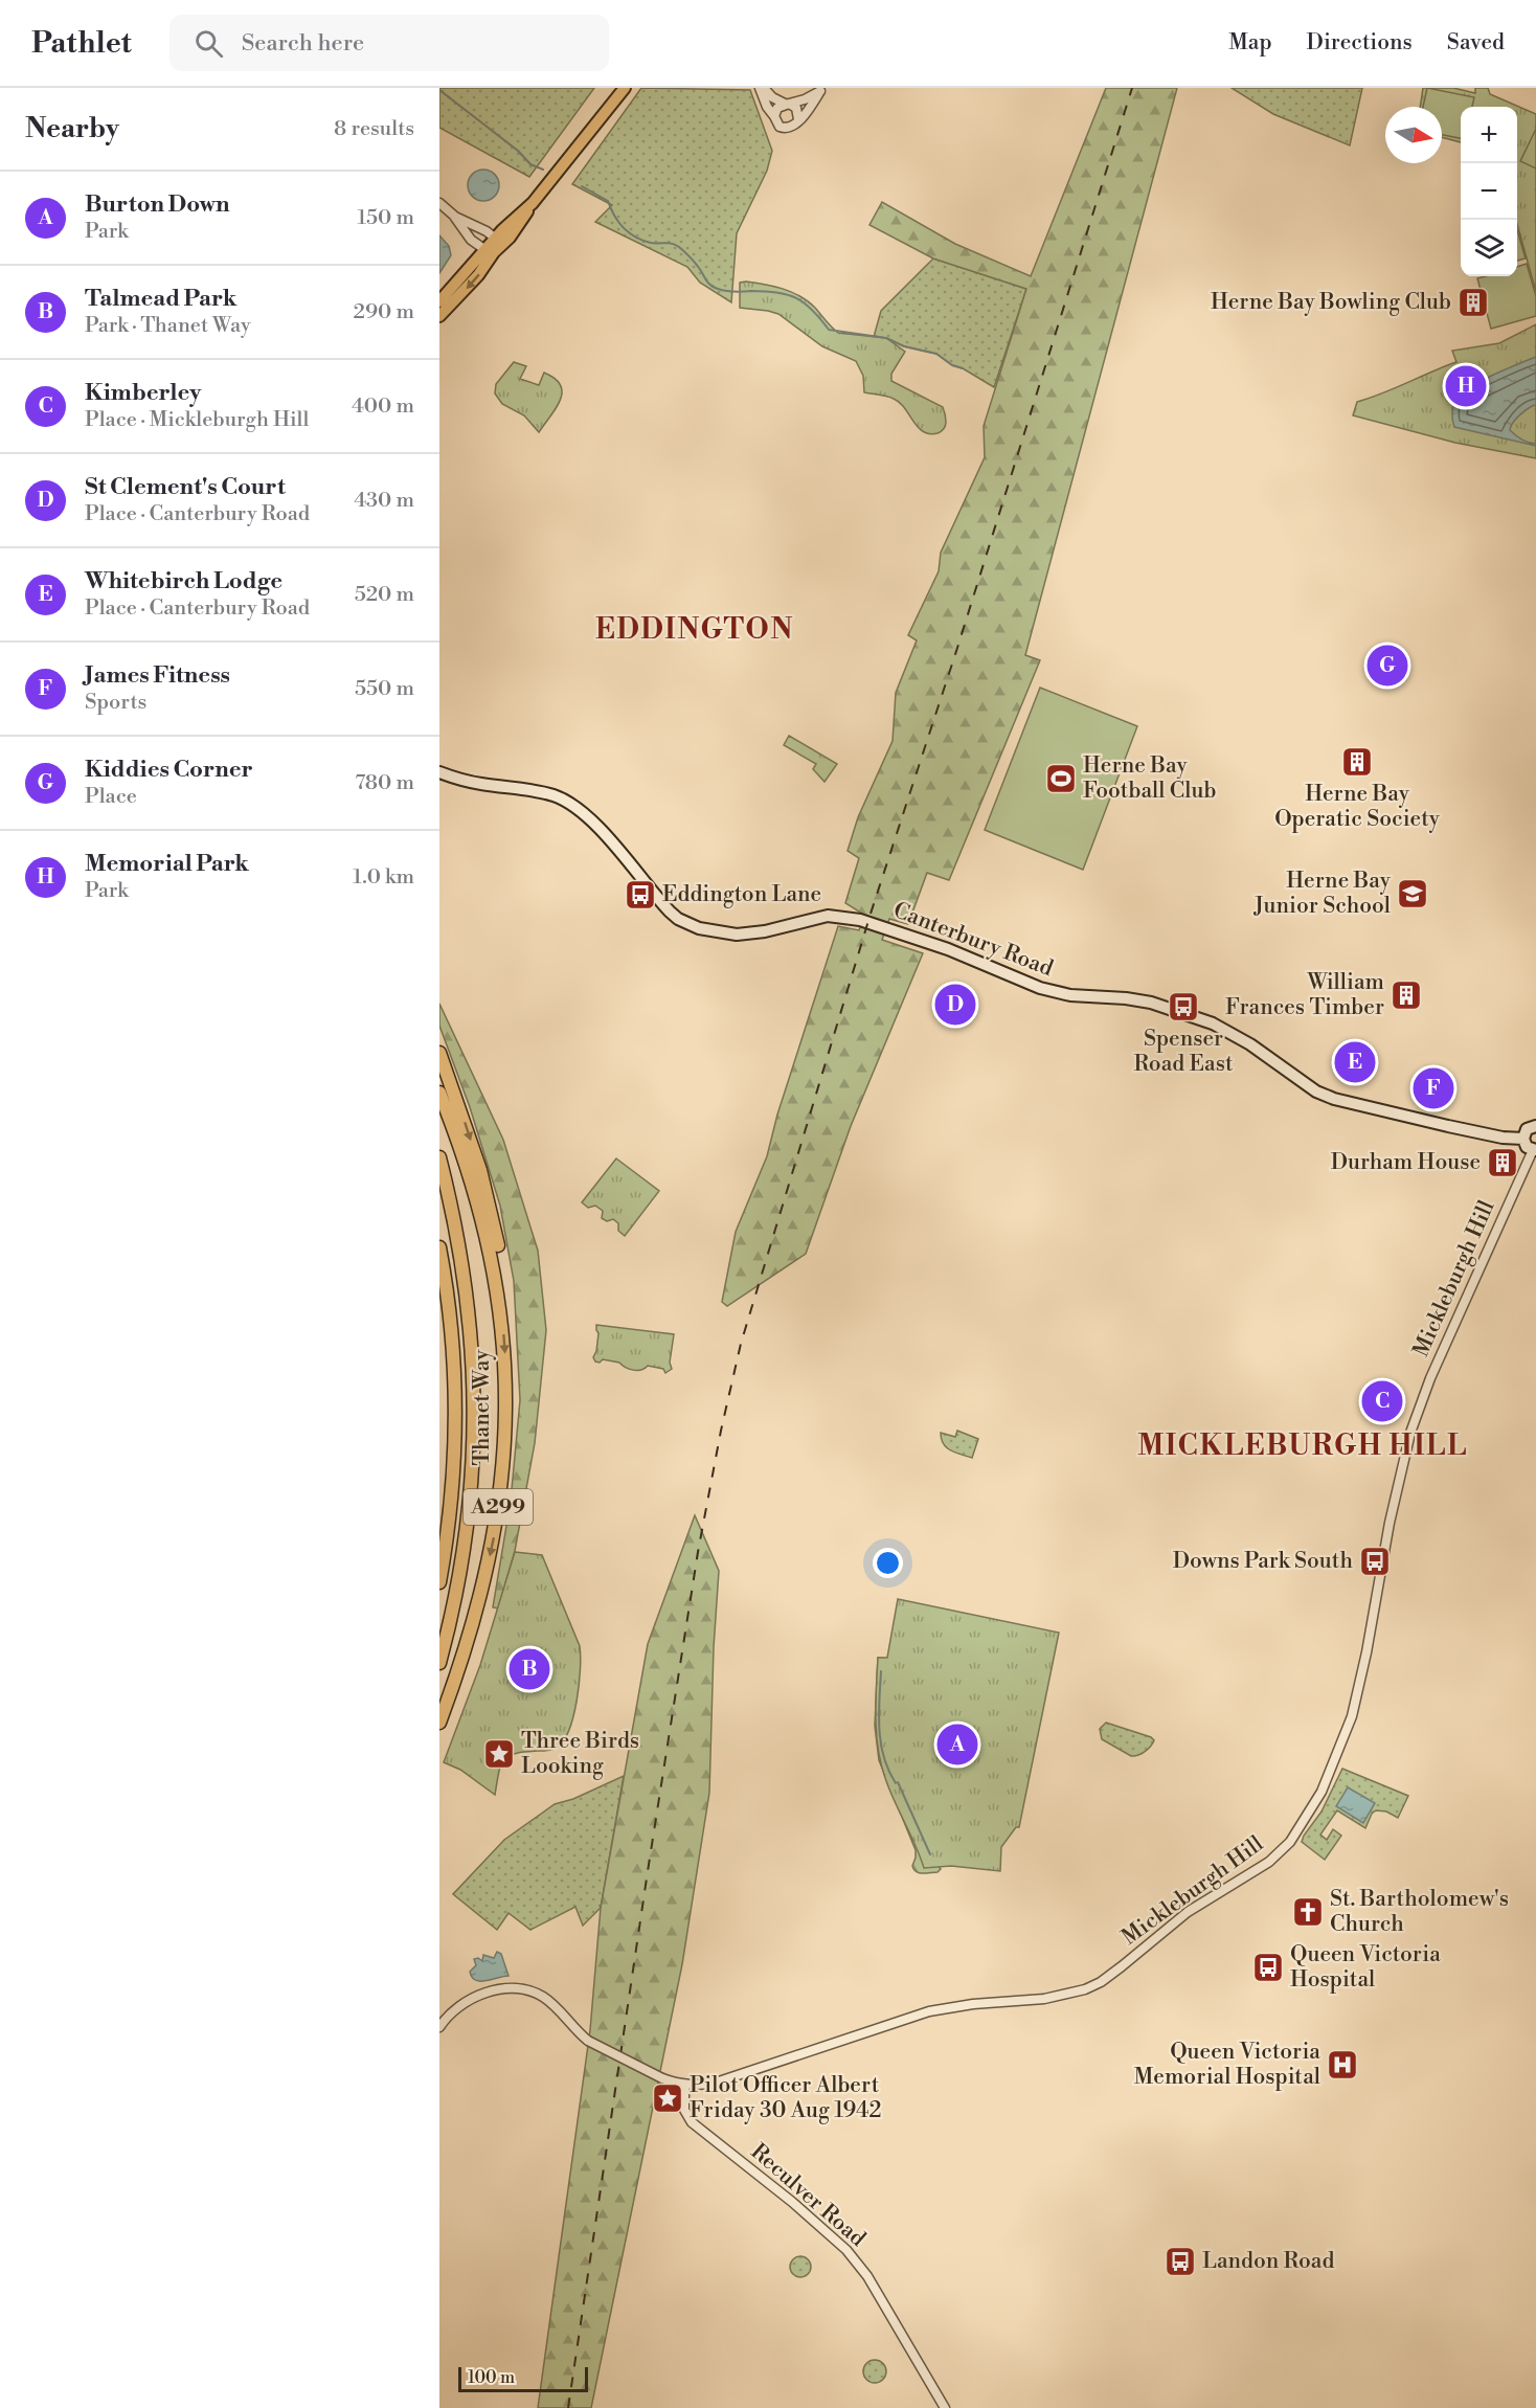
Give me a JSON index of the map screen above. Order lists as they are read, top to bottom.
{
  "streets": {
    "highway": ["Thanet Way", "A299"],
    "main road": ["Canterbury Road"],
    "street": ["Mickleburgh Hill", "Reculver Road"]
  },
  "crossings": [
    ["Mickleburgh Hill", "Reculver Road"],
    ["Thanet Way", "A299"]
  ],
  "districts": ["EDDINGTON", "MICKLEBURGH HILL"],
  "places": {
    "building": [
      "Herne Bay Bowling Club",
      "Herne Bay Operatic Society",
      "William Frances Timber",
      "Durham House"
    ],
    "sports": ["Herne Bay Football Club"],
    "school or university": ["Herne Bay Junior School"],
    "bus stop": [
      "Eddington Lane",
      "Spenser Road East",
      "Downs Park South",
      "Queen Victoria Hospital",
      "Landon Road"
    ],
    "place": ["Three Birds Looking", "Pilot Officer Albert Friday 30 Aug 1942"],
    "church": ["St. Bartholomew's Church"],
    "hospital": ["Queen Victoria Memorial Hospital"]
  },
  "scale_bar": "100 m",
  "north": "right",
  "page": {
    "header": "Pathlet",
    "search": "Search here",
    "nav": ["Map", "Directions", "Saved"],
    "heading": ["Nearby", "8 results"],
    "map_buttons": ["+", "−"],
    "list": [
      {
        "mark": "A",
        "name": "Burton Down",
        "note": "Park",
        "value": "150 m"
      },
      {
        "mark": "B",
        "name": "Talmead Park",
        "note": "Park · Thanet Way",
        "value": "290 m"
      },
      {
        "mark": "C",
        "name": "Kimberley",
        "note": "Place · Mickleburgh Hill",
        "value": "400 m"
      },
      {
        "mark": "D",
        "name": "St Clement's Court",
        "note": "Place · Canterbury Road",
        "value": "430 m"
      },
      {
        "mark": "E",
        "name": "Whitebirch Lodge",
        "note": "Place · Canterbury Road",
        "value": "520 m"
      },
      {
        "mark": "F",
        "name": "James Fitness",
        "note": "Sports",
        "value": "550 m"
      },
      {
        "mark": "G",
        "name": "Kiddies Corner",
        "note": "Place",
        "value": "780 m"
      },
      {
        "mark": "H",
        "name": "Memorial Park",
        "note": "Park",
        "value": "1.0 km"
      }
    ],
    "pins": [
      "H",
      "G",
      "D",
      "E",
      "F",
      "C",
      "B",
      "A"
    ],
    "scale": "100 m"
  }
}
